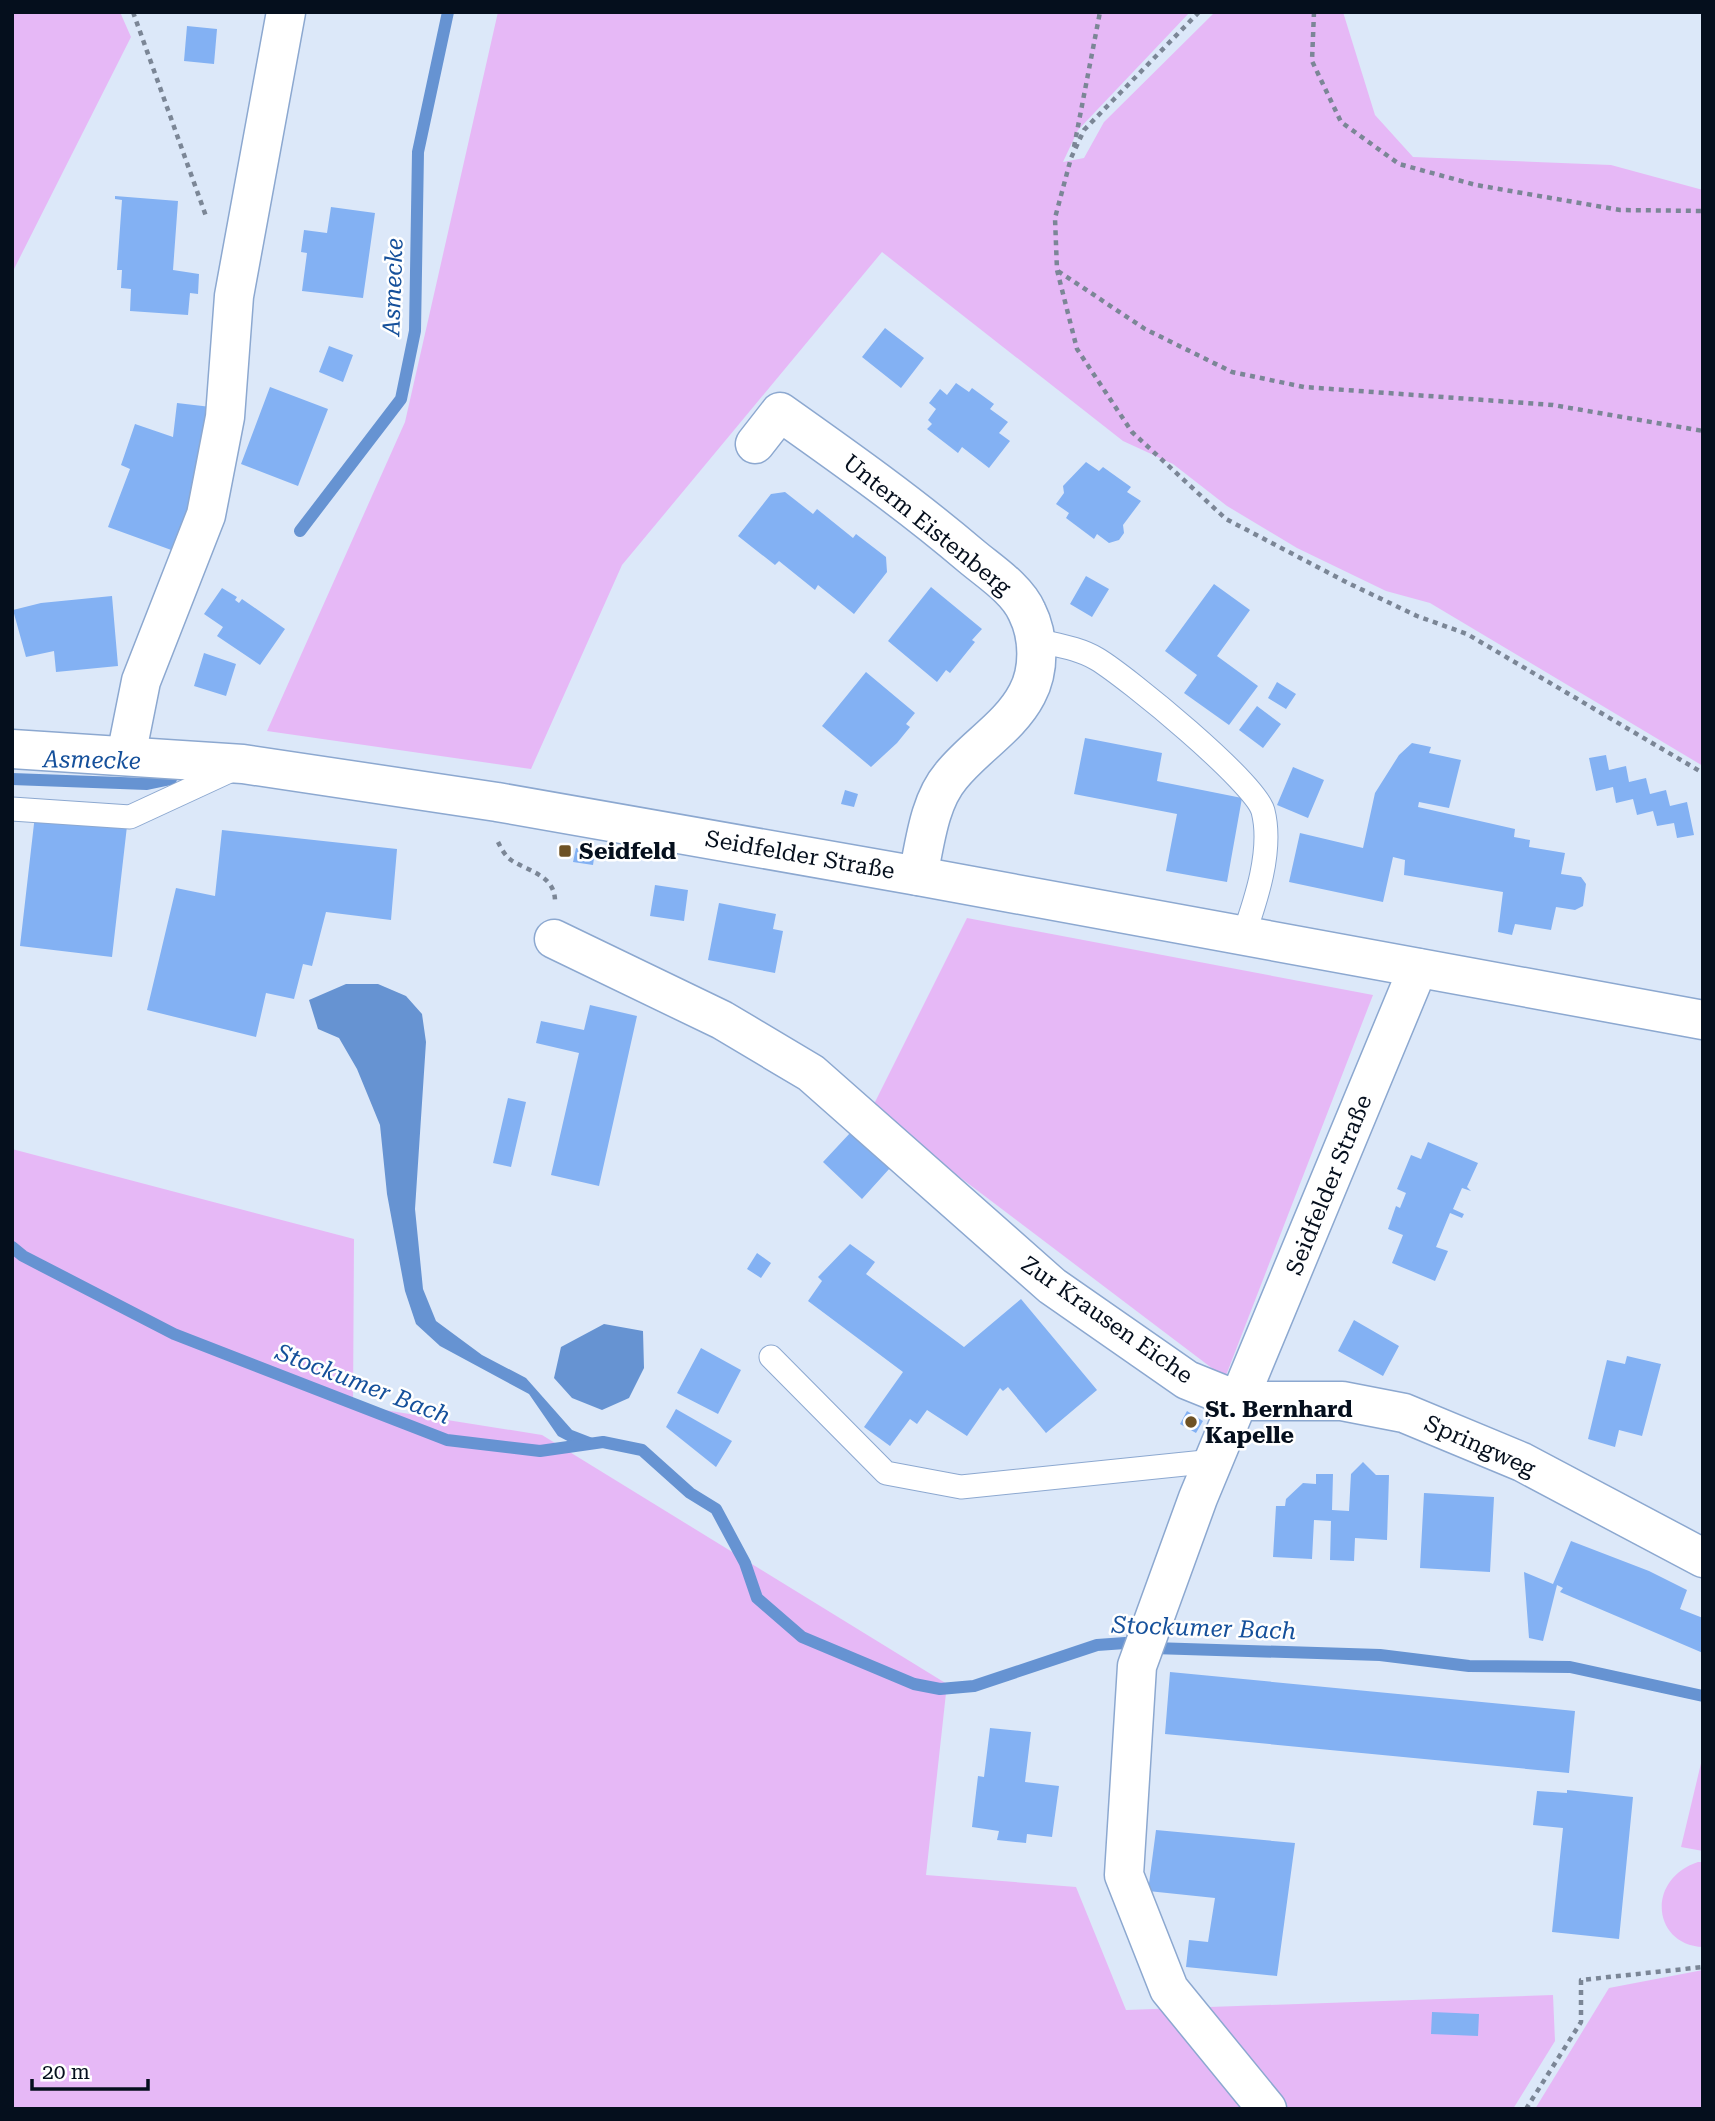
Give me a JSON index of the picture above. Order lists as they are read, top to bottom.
{
  "streets": {
    "street": [
      "Unterm Eistenberg",
      "Seidfelder Straße",
      "Zur Krausen Eiche",
      "Springweg"
    ]
  },
  "crossings": [
    ["Unterm Eistenberg", "Seidfelder Straße"],
    ["Seidfelder Straße", "Zur Krausen Eiche"],
    ["Seidfelder Straße", "Springweg"],
    ["Zur Krausen Eiche", "Springweg"]
  ],
  "water": ["Asmecke", "Stockumer Bach"],
  "places": {
    "transit": ["Seidfeld"],
    "other": ["St. Bernhard Kapelle"]
  },
  "scale_bar": "20 m"
}
